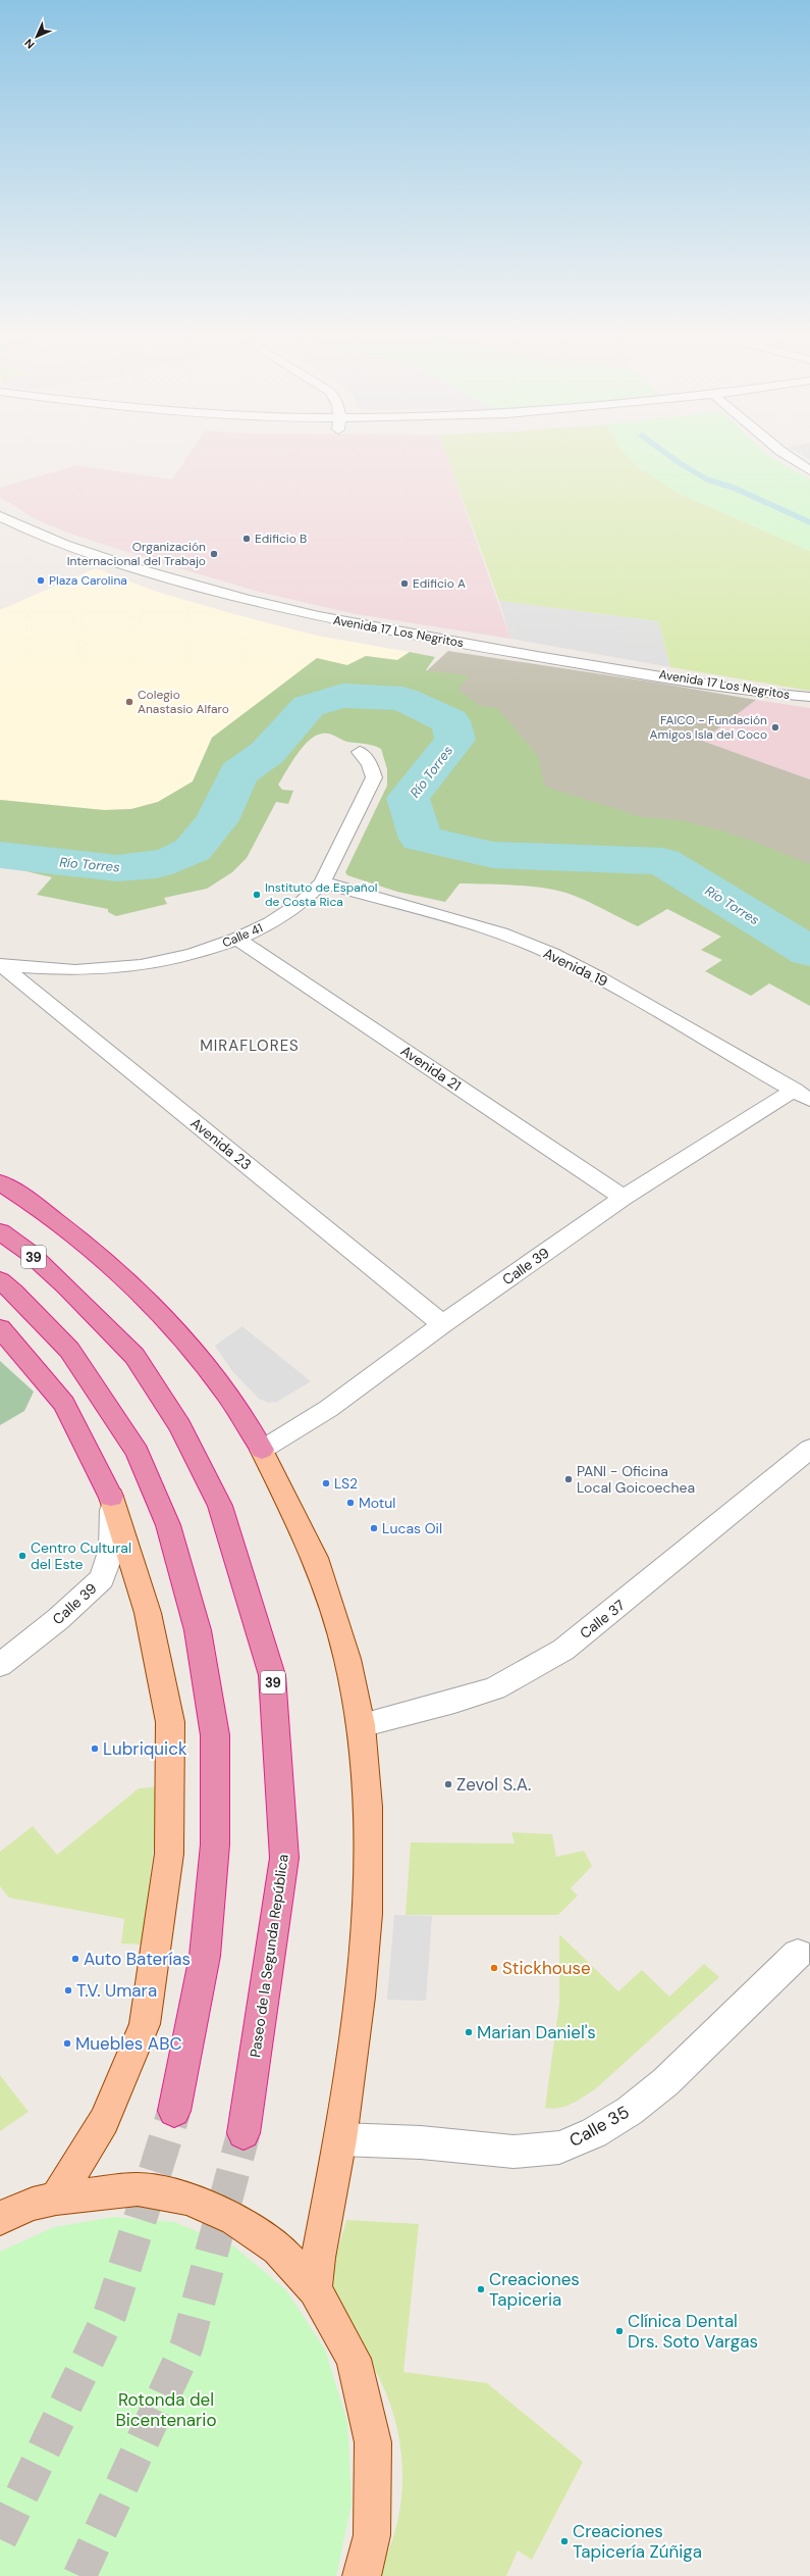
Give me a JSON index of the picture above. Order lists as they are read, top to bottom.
{
  "streets": {
    "highway": ["39", "Paseo de la Segunda República"],
    "street": [
      "Avenida 17 Los Negritos",
      "Calle 41",
      "Avenida 19",
      "Avenida 21",
      "Avenida 23",
      "Calle 39",
      "Calle 37",
      "Calle 35"
    ]
  },
  "crossings": [
    ["Calle 41", "Avenida 19"],
    ["Calle 41", "Avenida 21"],
    ["Calle 41", "Avenida 23"],
    ["Avenida 19", "Calle 39"],
    ["Avenida 21", "Calle 39"],
    ["Avenida 23", "Calle 39"]
  ],
  "districts": ["MIRAFLORES"],
  "water": ["Río Torres"],
  "parks": ["Rotonda del Bicentenario"],
  "places": [
    "Edificio B",
    "Organización Internacional del Trabajo",
    "Plaza Carolina",
    "Edificio A",
    "Colegio Anastasio Alfaro",
    "FAICO - Fundación Amigos Isla del Coco",
    "Instituto de Español de Costa Rica",
    "PANI - Oficina Local Goicoechea",
    "LS2",
    "Motul",
    "Lucas Oil",
    "Centro Cultural del Este",
    "Lubriquick",
    "Zevol S.A.",
    "Auto Baterías",
    "Stickhouse",
    "T.V. Umara",
    "Marian Daniel's",
    "Muebles ABC",
    "Creaciones Tapiceria",
    "Clínica Dental Drs. Soto Vargas",
    "Creaciones Tapicería Zúñiga"
  ],
  "north": "bottom left"
}
